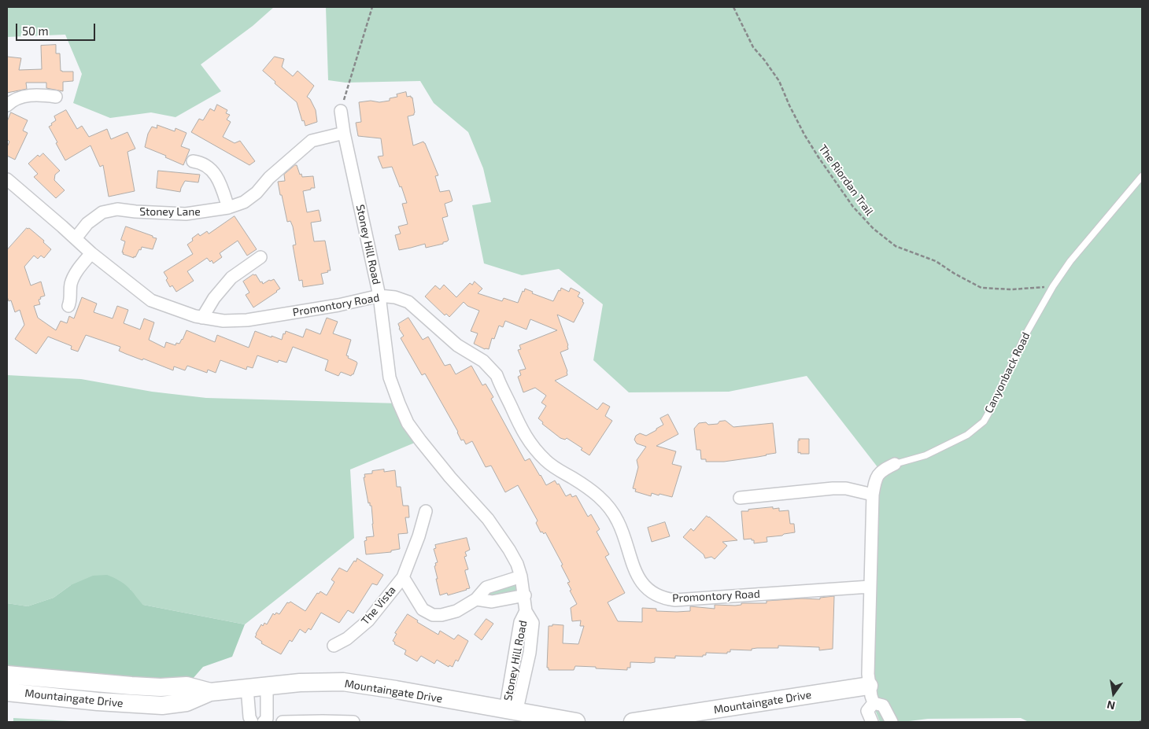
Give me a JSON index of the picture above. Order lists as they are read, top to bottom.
{
  "streets": {
    "street": [
      "Stoney Lane",
      "Stoney Hill Road",
      "Promontory Road",
      "Canyonback Road",
      "The Vista",
      "Mountaingate Drive"
    ],
    "path": ["The Riordan Trail"]
  },
  "crossings": [
    ["The Riordan Trail", "Canyonback Road"],
    ["Stoney Lane", "Stoney Hill Road"],
    ["Stoney Lane", "Promontory Road"],
    ["Stoney Hill Road", "Promontory Road"],
    ["Stoney Hill Road", "The Vista"],
    ["Stoney Hill Road", "Mountaingate Drive"],
    ["Promontory Road", "Canyonback Road"],
    ["Canyonback Road", "Mountaingate Drive"]
  ],
  "scale_bar": "50 m",
  "north": "bottom"
}
